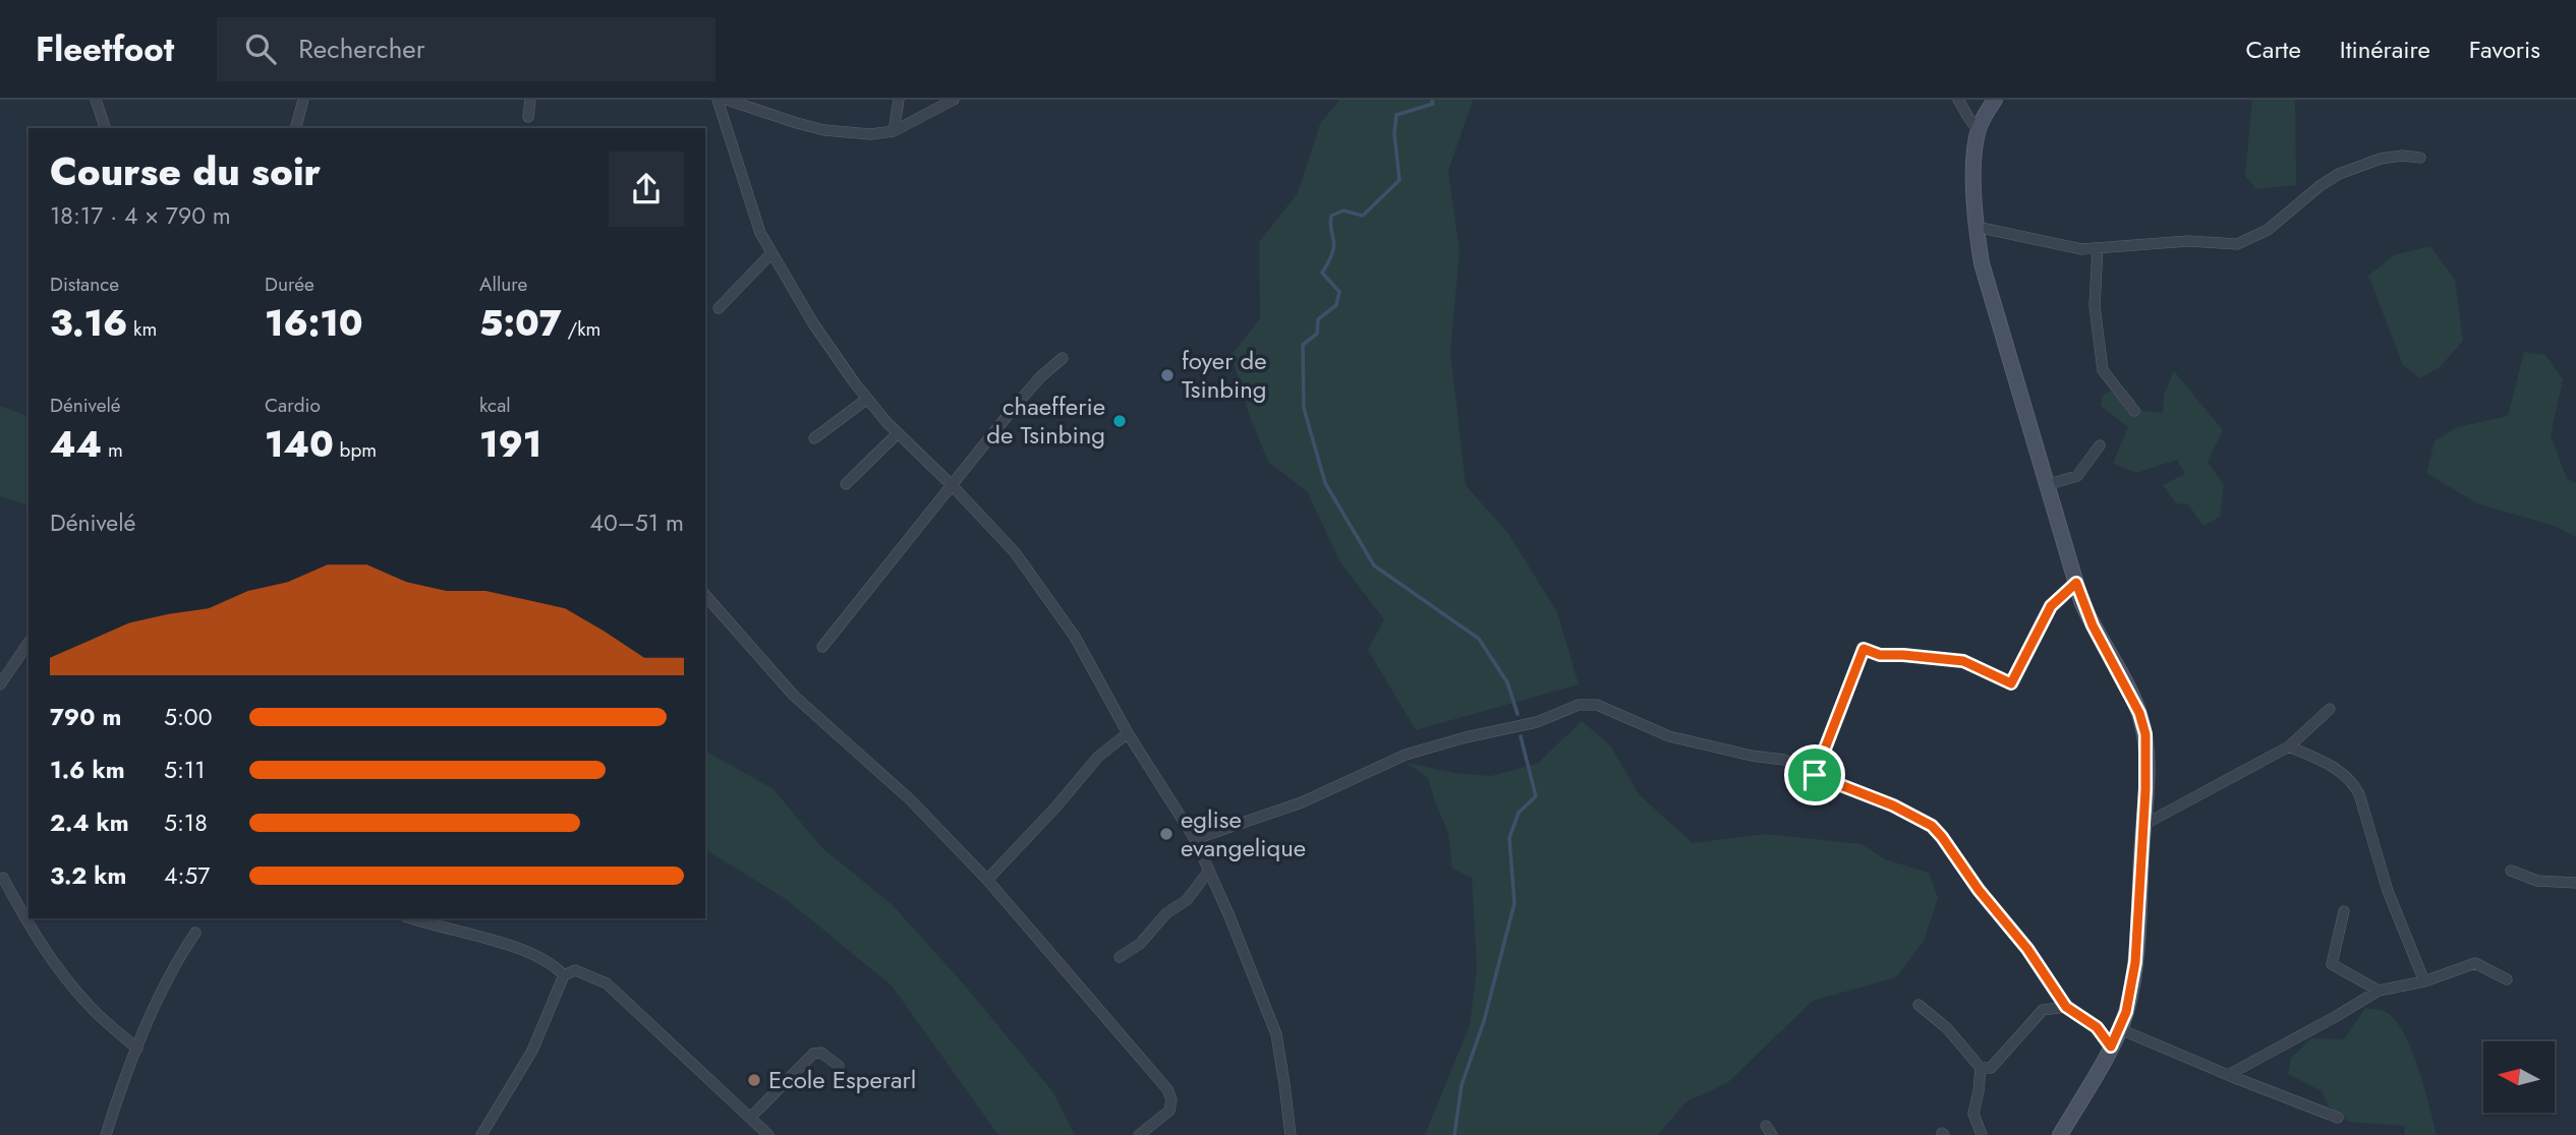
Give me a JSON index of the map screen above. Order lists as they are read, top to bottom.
{
  "places": [
    "foyer de Tsinbing",
    "chaefferie de Tsinbing",
    "eglise evangelique",
    "Ecole Esperarl"
  ],
  "north": "left",
  "page": {
    "header": "Fleetfoot",
    "search": "Rechercher",
    "nav": ["Carte", "Itinéraire", "Favoris"],
    "heading": ["Course du soir", "18:17 · 4 × 790 m"],
    "stats": [
      ["Distance", "3.16 km"],
      ["Durée", "16:10"],
      ["Allure", "5:07 /km"],
      ["Dénivelé", "44 m"],
      ["Cardio", "140 bpm"],
      ["kcal", "191"]
    ],
    "chart": ["Dénivelé", "40–51 m"],
    "list": [
      {
        "name": "790 m",
        "note": "5:00"
      },
      {
        "name": "1.6 km",
        "note": "5:11"
      },
      {
        "name": "2.4 km",
        "note": "5:18"
      },
      {
        "name": "3.2 km",
        "note": "4:57"
      }
    ]
  }
}
